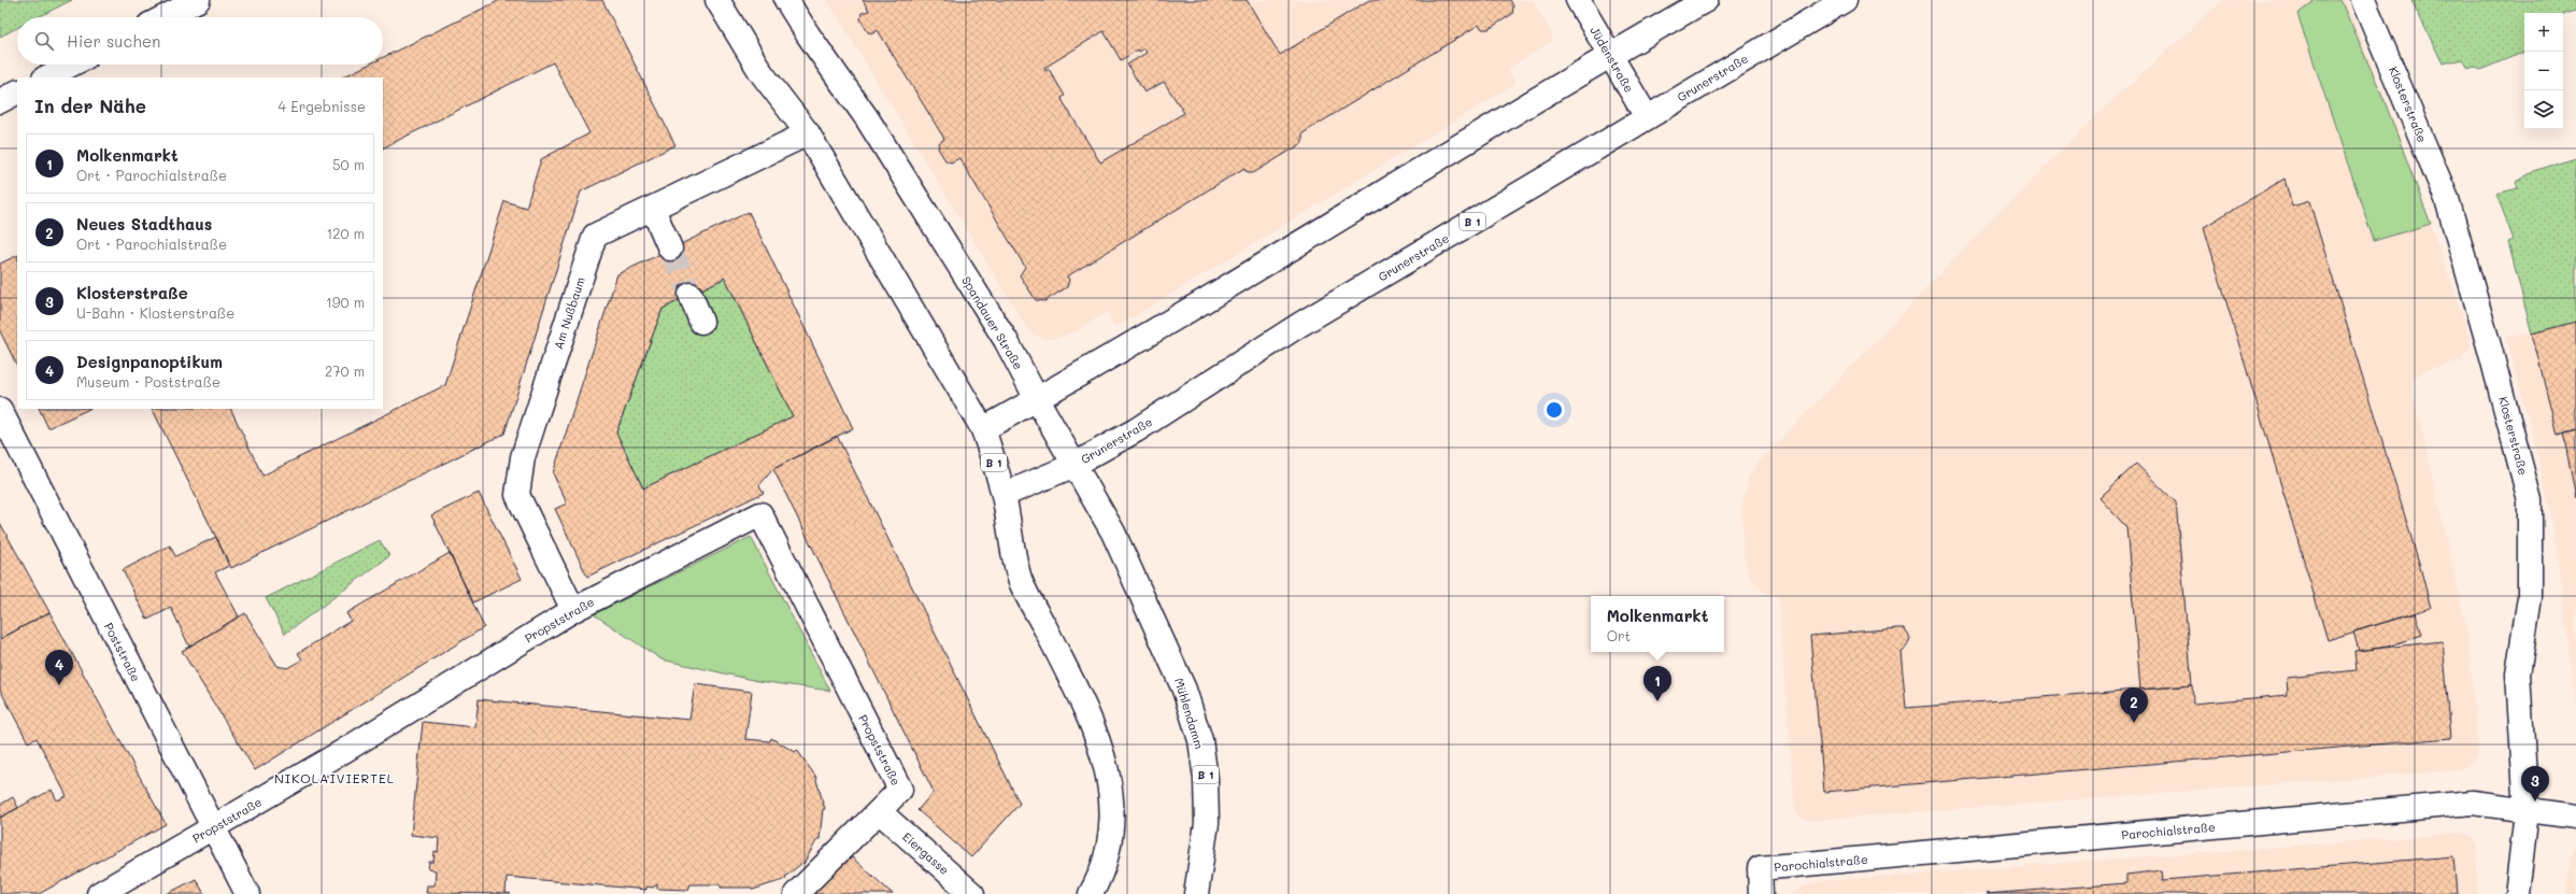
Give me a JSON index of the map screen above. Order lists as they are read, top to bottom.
{
  "streets": {
    "street": [
      "Jüdenstraße",
      "Grunerstraße",
      "Klosterstraße",
      "B 1",
      "Am Nußbaum",
      "Spandauer Straße",
      "Propststraße",
      "Poststraße",
      "Mühlendamm",
      "Parochialstraße",
      "Eiergasse"
    ]
  },
  "crossings": [
    ["Jüdenstraße", "Grunerstraße"],
    ["Grunerstraße", "B 1"],
    ["Grunerstraße", "Spandauer Straße"],
    ["Klosterstraße", "Parochialstraße"],
    ["Am Nußbaum", "Propststraße"],
    ["Spandauer Straße", "Mühlendamm"],
    ["Propststraße", "Poststraße"],
    ["Propststraße", "Eiergasse"]
  ],
  "districts": ["NIKOLAIVIERTEL"],
  "page": {
    "map_buttons": ["+", "−"],
    "search": "Hier suchen",
    "heading": ["In der Nähe", "4 Ergebnisse"],
    "list": [
      {
        "mark": "1",
        "name": "Molkenmarkt",
        "note": "Ort · Parochialstraße",
        "value": "50 m"
      },
      {
        "mark": "2",
        "name": "Neues Stadthaus",
        "note": "Ort · Parochialstraße",
        "value": "120 m"
      },
      {
        "mark": "3",
        "name": "Klosterstraße",
        "note": "U-Bahn · Klosterstraße",
        "value": "190 m"
      },
      {
        "mark": "4",
        "name": "Designpanoptikum",
        "note": "Museum · Poststraße",
        "value": "270 m"
      }
    ],
    "popup": ["Molkenmarkt", "Ort"],
    "pins": [
      "4",
      "1",
      "2",
      "3"
    ]
  }
}
